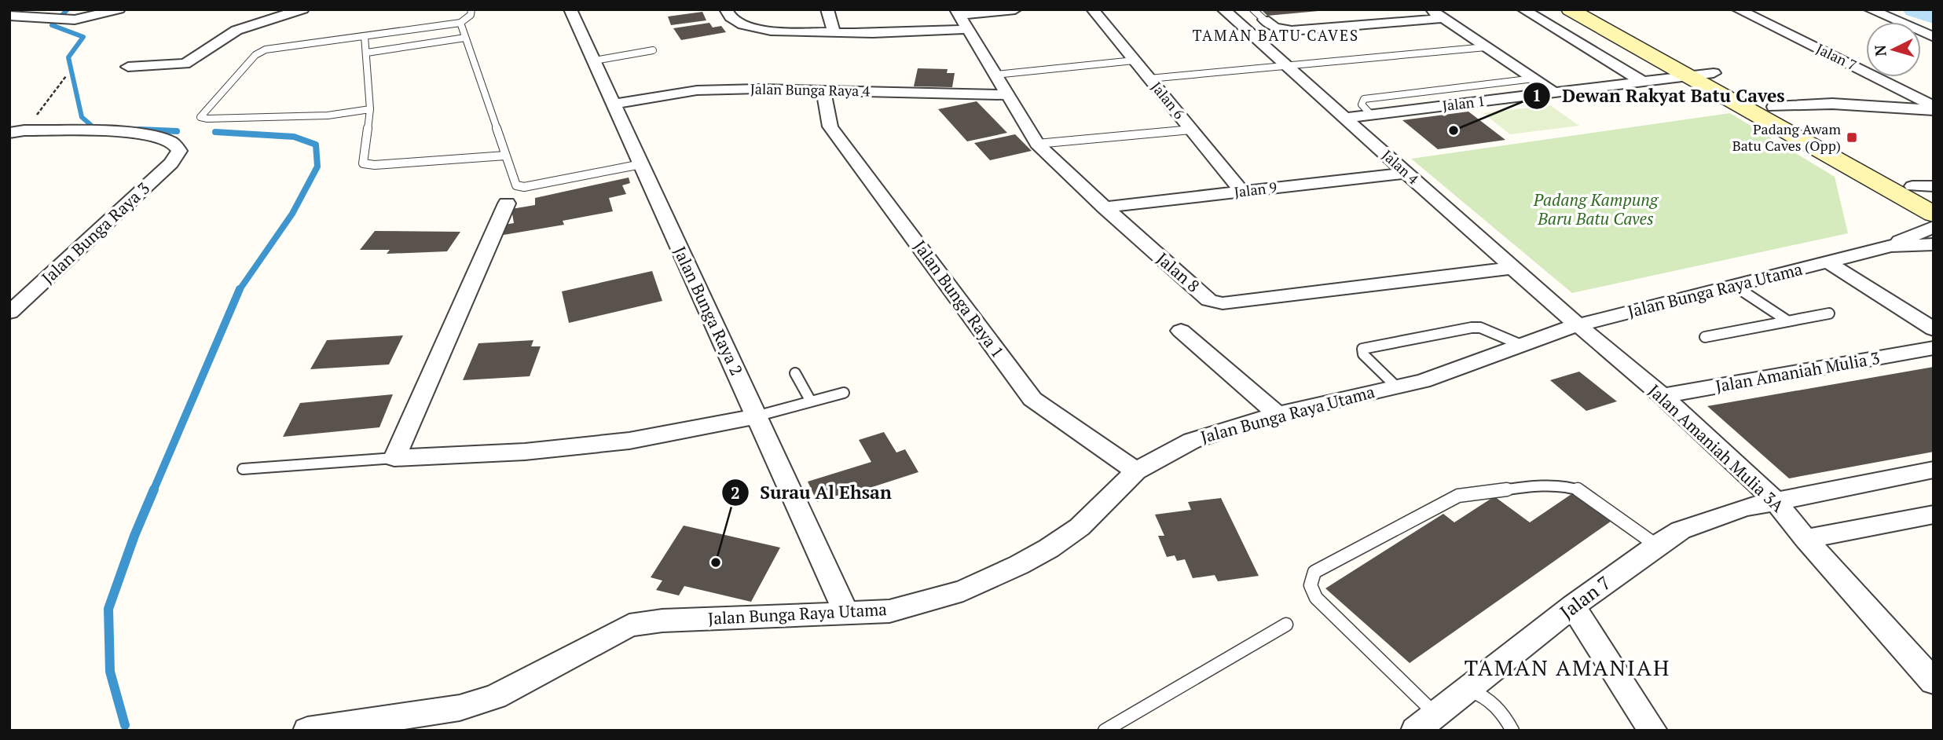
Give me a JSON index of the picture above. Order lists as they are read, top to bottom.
{
  "streets": {
    "street": [
      "Jalan 7",
      "Jalan Bunga Raya 4",
      "Jalan 6",
      "Jalan 1",
      "Jalan 4",
      "Jalan 9",
      "Jalan Bunga Raya 3",
      "Jalan 8",
      "Jalan Bunga Raya Utama",
      "Jalan Bunga Raya 1",
      "Jalan Bunga Raya 2",
      "Jalan Amaniah Mulia 3",
      "Jalan Amaniah Mulia 3A"
    ]
  },
  "crossings": [
    ["Jalan 7", "Jalan Amaniah Mulia 3A"],
    ["Jalan Bunga Raya 4", "Jalan 8"],
    ["Jalan Bunga Raya 4", "Jalan Bunga Raya 1"],
    ["Jalan Bunga Raya 4", "Jalan Bunga Raya 2"],
    ["Jalan 6", "Jalan 9"],
    ["Jalan 1", "Jalan 4"],
    ["Jalan 4", "Jalan 9"],
    ["Jalan 4", "Jalan 8"],
    ["Jalan 4", "Jalan Bunga Raya Utama"],
    ["Jalan 4", "Jalan Amaniah Mulia 3A"],
    ["Jalan 9", "Jalan 8"],
    ["Jalan Bunga Raya Utama", "Jalan Bunga Raya 1"],
    ["Jalan Bunga Raya Utama", "Jalan Bunga Raya 2"],
    ["Jalan Bunga Raya Utama", "Jalan Amaniah Mulia 3A"],
    ["Jalan Amaniah Mulia 3", "Jalan Amaniah Mulia 3A"]
  ],
  "districts": ["TAMAN BATU CAVES", "TAMAN AMANIAH"],
  "parks": ["Padang Kampung Baru Batu Caves"],
  "places": {
    "other": ["Dewan Rakyat Batu Caves", "Surau Al Ehsan"],
    "transit": ["Padang Awam Batu Caves (Opp)"]
  },
  "north": "left"
}
